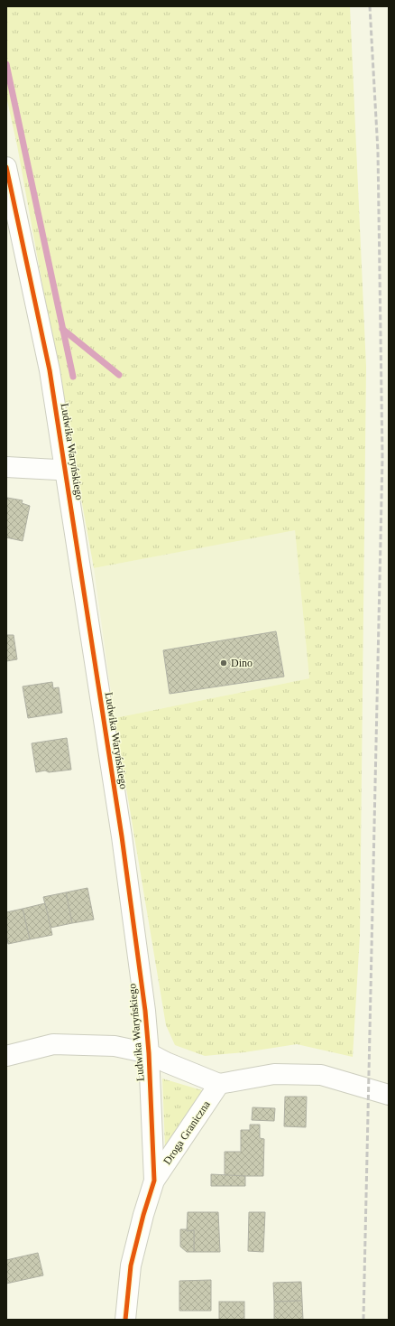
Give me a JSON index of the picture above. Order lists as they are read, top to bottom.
{
  "streets": {
    "street": ["Ludwika Waryńskiego", "Droga Graniczna"]
  },
  "crossings": [
    ["Ludwika Waryńskiego", "Droga Graniczna"]
  ],
  "places": ["Dino"]
}
